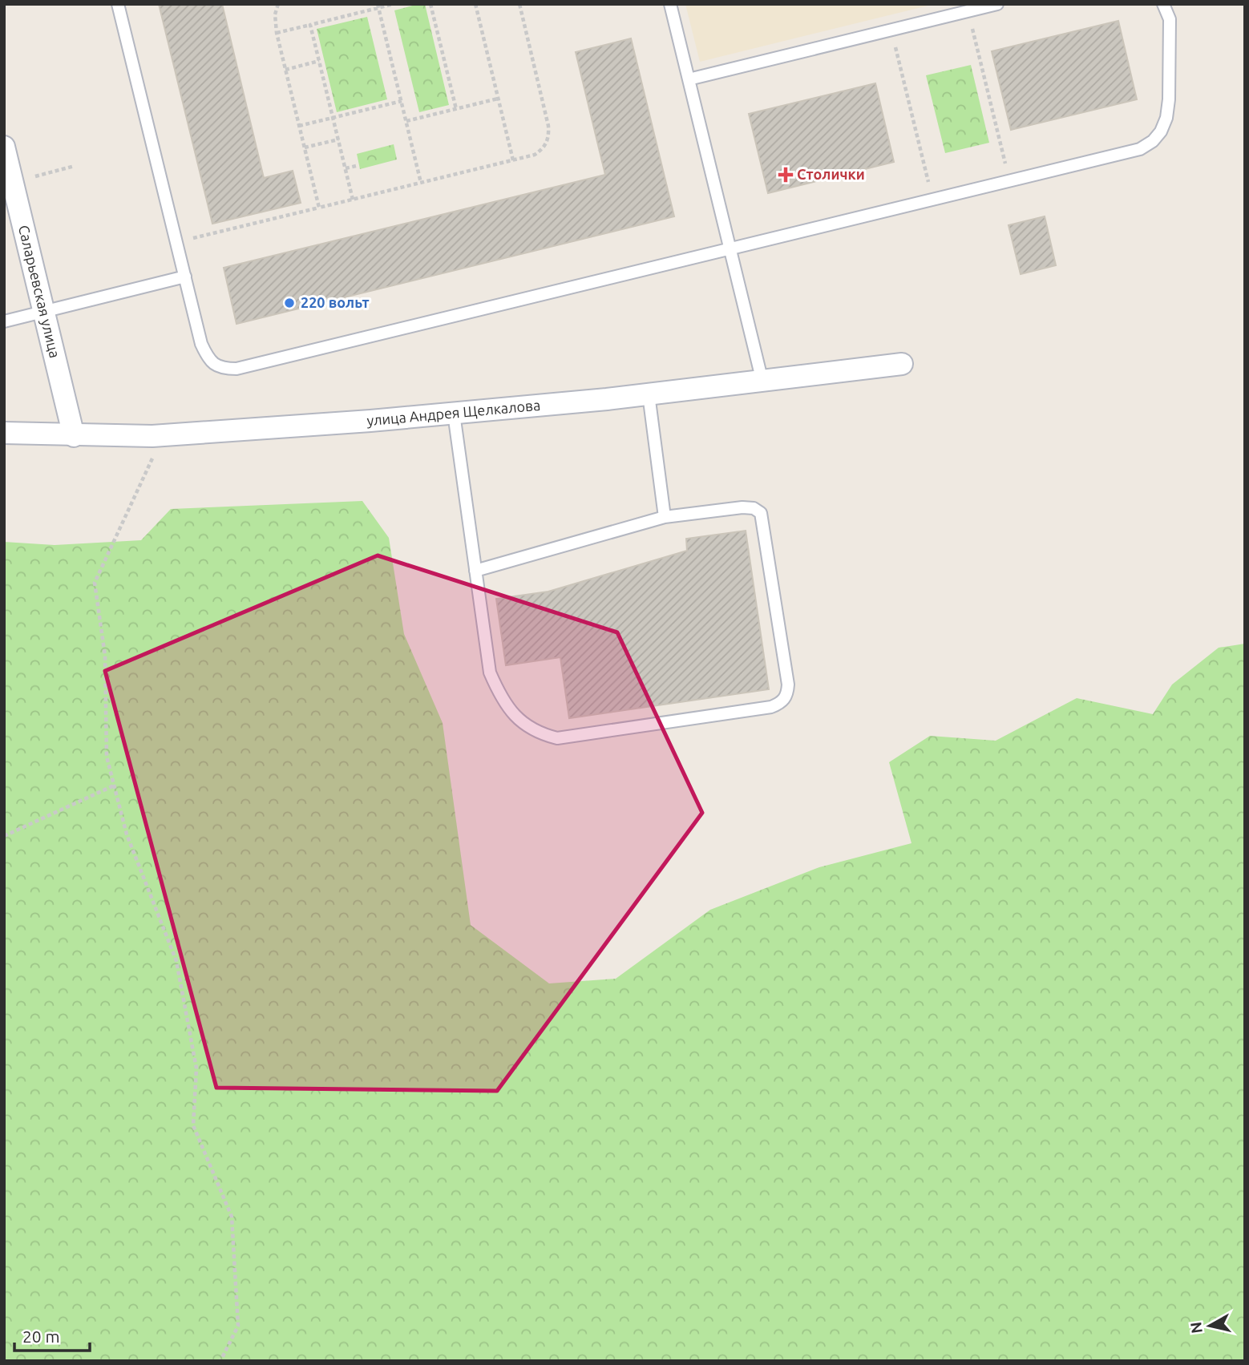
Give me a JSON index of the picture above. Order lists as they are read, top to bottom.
{
  "streets": {
    "street": ["Саларьевская улица", "улица Андрея Щелкалова"]
  },
  "crossings": [
    ["Саларьевская улица", "улица Андрея Щелкалова"]
  ],
  "places": {
    "health": ["Столички"],
    "other": ["220 вольт"]
  },
  "scale_bar": "20 m",
  "north": "left"
}
